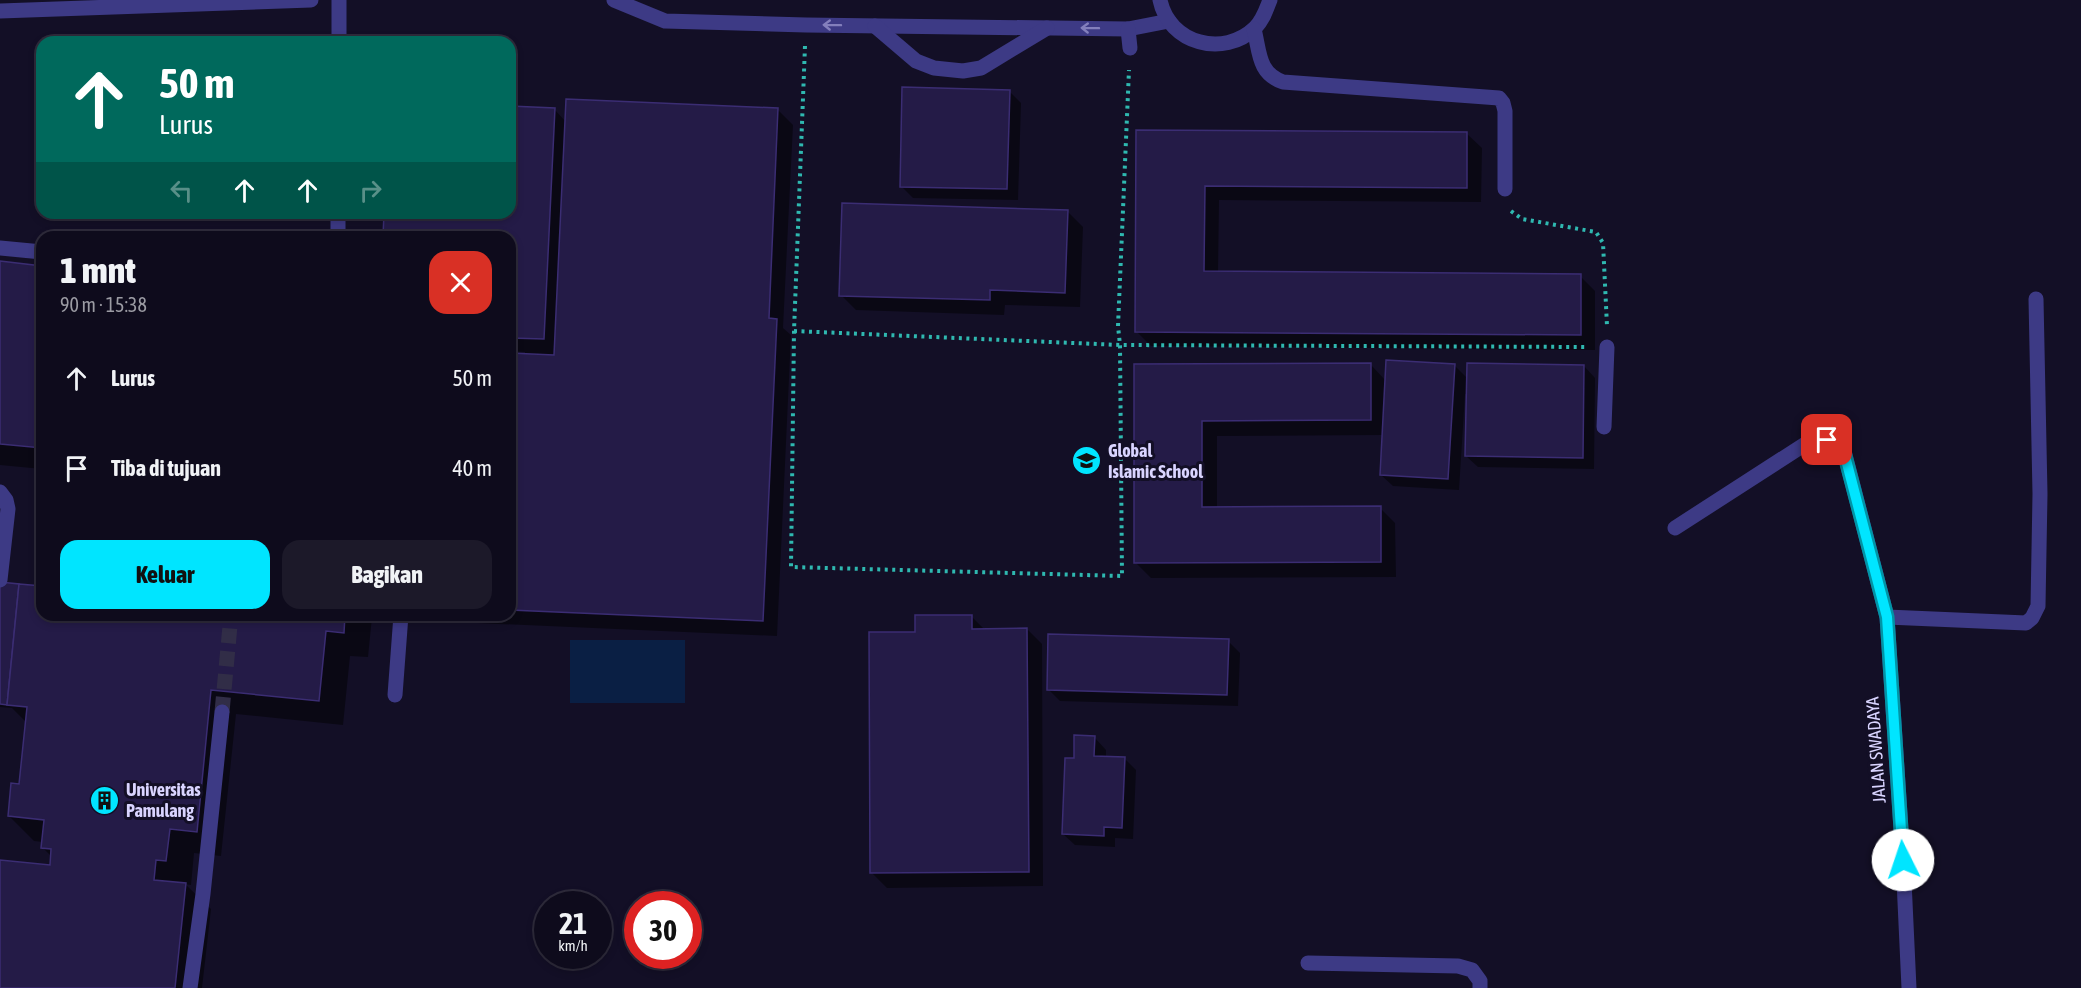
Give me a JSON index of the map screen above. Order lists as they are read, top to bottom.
{
  "streets": {
    "street": ["JALAN SWADAYA"]
  },
  "places": {
    "school or university": ["Global Islamic School"],
    "building": ["Universitas Pamulang"]
  },
  "page": {
    "turn": ["50 m", "Lurus"],
    "heading": ["1 mnt", "90 m · 15:38"],
    "list": [
      {
        "name": "Lurus",
        "value": "50 m"
      },
      {
        "name": "Tiba di tujuan",
        "value": "40 m"
      }
    ],
    "buttons": ["Keluar", "Bagikan"],
    "speed": "21 km/h",
    "limit": "30"
  }
}
